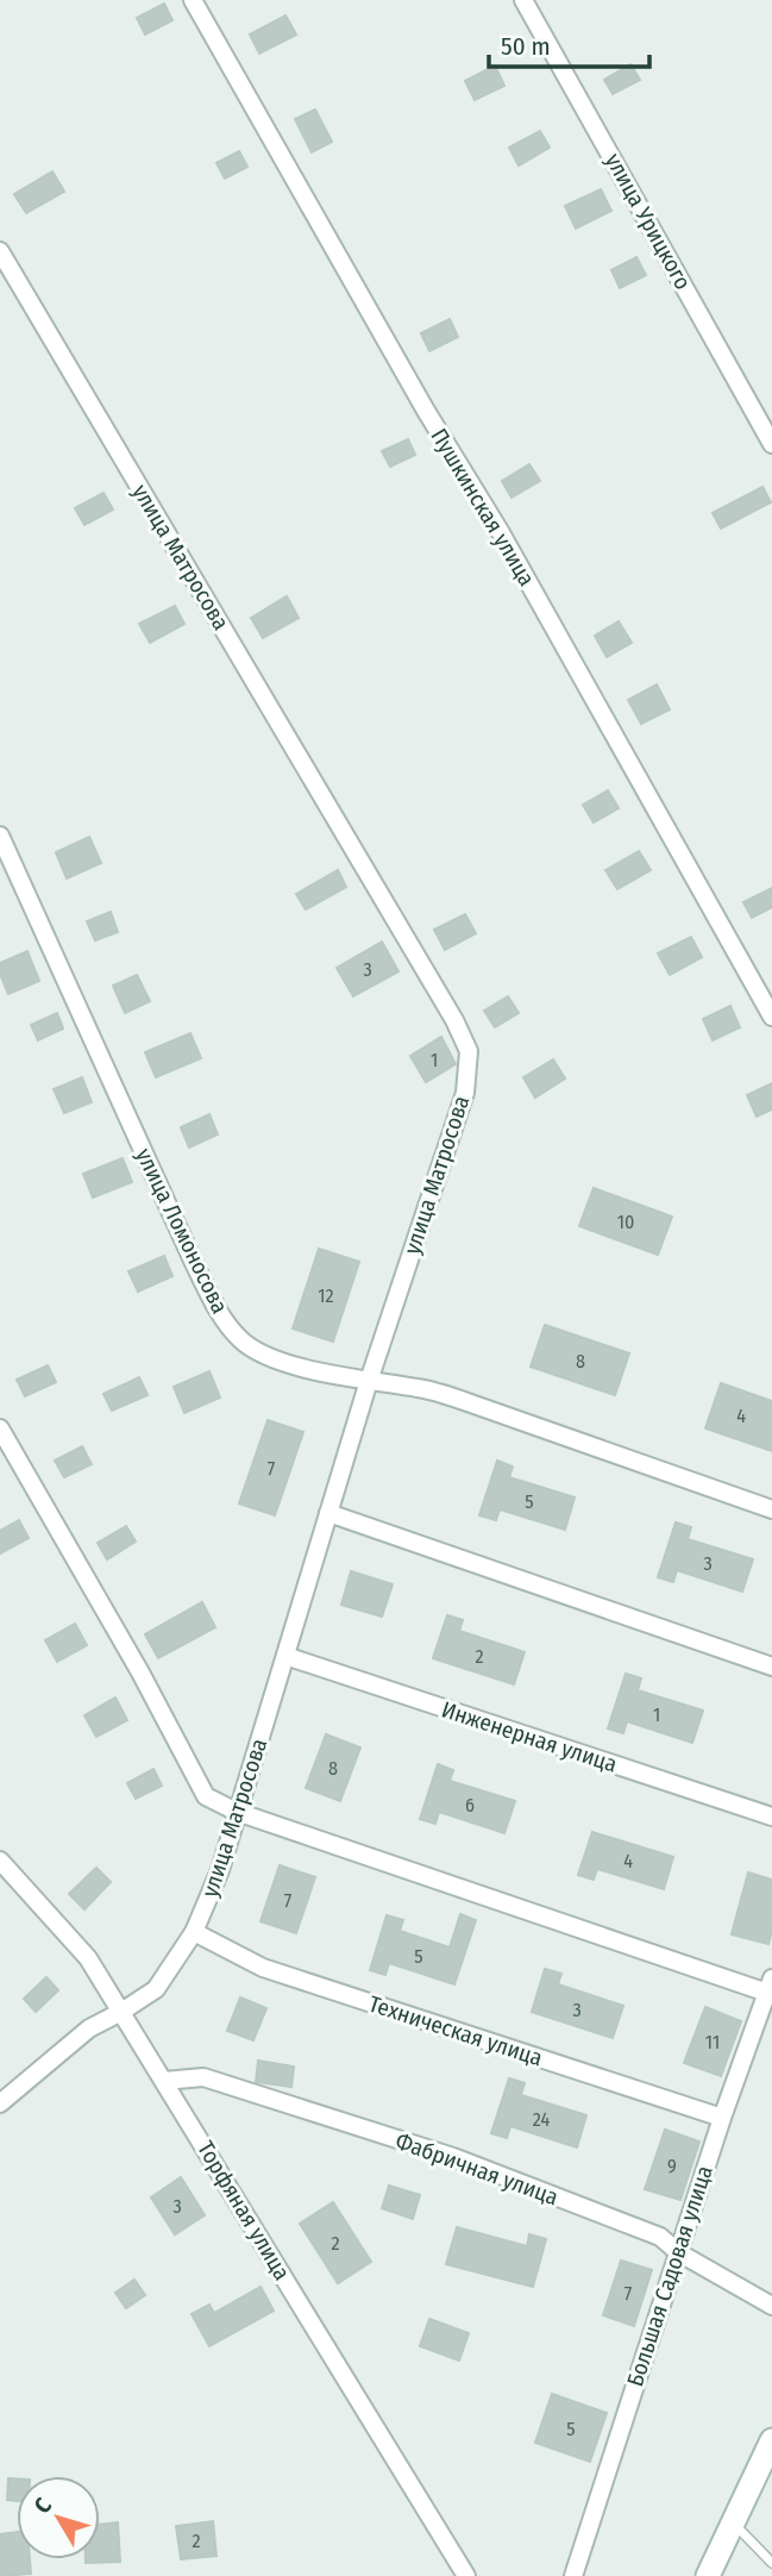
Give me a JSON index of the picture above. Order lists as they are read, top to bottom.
{
  "streets": {
    "street": [
      "улица Урицкого",
      "Пушкинская улица",
      "улица Матросова",
      "улица Ломоносова",
      "Инженерная улица",
      "Техническая улица",
      "Фабричная улица",
      "Торфяная улица",
      "Большая Садовая улица"
    ]
  },
  "crossings": [
    ["улица Матросова", "улица Ломоносова"],
    ["улица Матросова", "Инженерная улица"],
    ["улица Матросова", "Техническая улица"],
    ["улица Матросова", "Торфяная улица"],
    ["Техническая улица", "Большая Садовая улица"],
    ["Фабричная улица", "Торфяная улица"],
    ["Фабричная улица", "Большая Садовая улица"]
  ],
  "house_numbers": [
    "3",
    "1",
    "10",
    "12",
    "8",
    "4",
    "7",
    "5",
    "3",
    "2",
    "1",
    "8",
    "6",
    "4",
    "7",
    "5",
    "3",
    "11",
    "24",
    "9",
    "3",
    "2",
    "7",
    "5",
    "2"
  ],
  "scale_bar": "50 m",
  "north": "top left"
}
